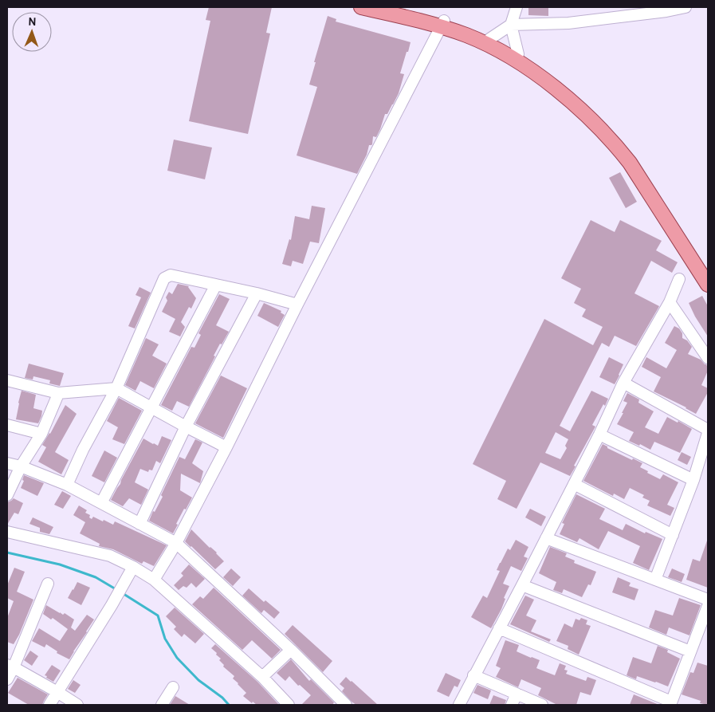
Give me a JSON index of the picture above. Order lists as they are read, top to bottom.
{
  "north": "top"
}
